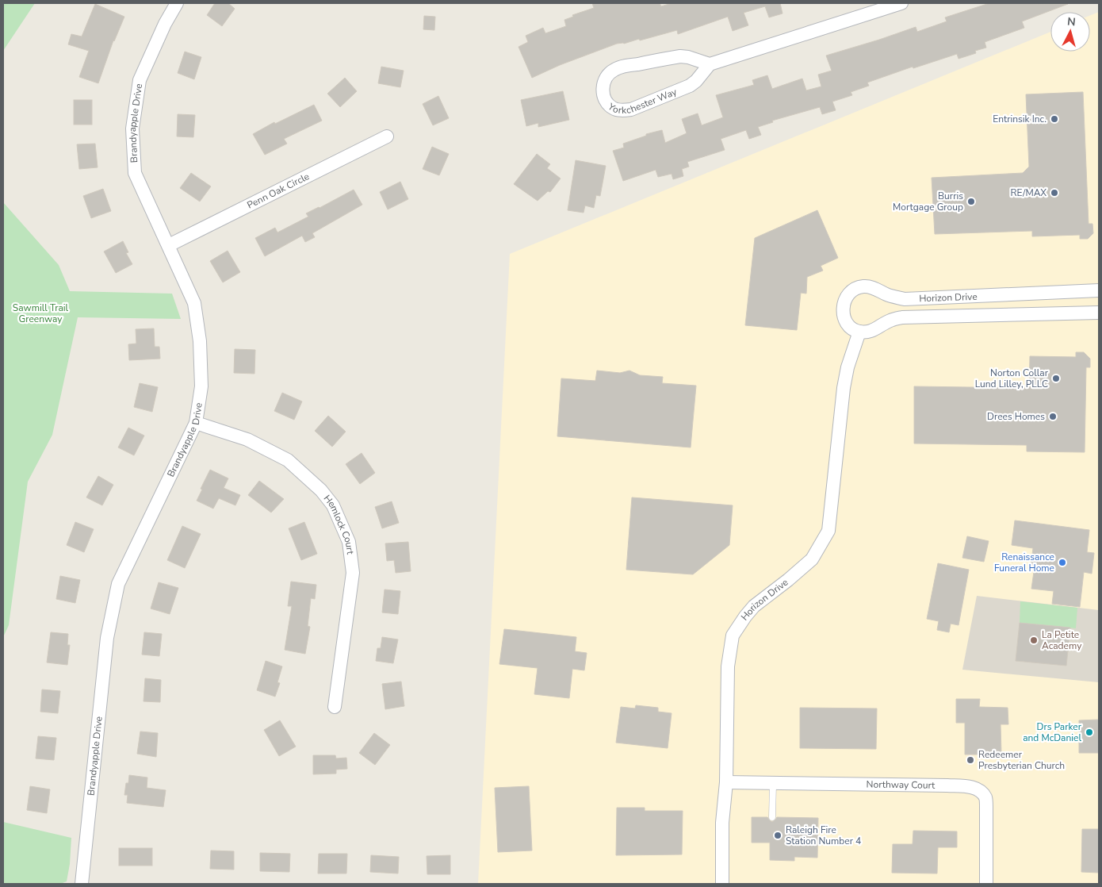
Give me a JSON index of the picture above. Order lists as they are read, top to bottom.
{
  "streets": {
    "street": [
      "Yorkchester Way",
      "Brandyapple Drive",
      "Penn Oak Circle",
      "Horizon Drive",
      "Hemlock Court",
      "Northway Court"
    ]
  },
  "crossings": [
    ["Brandyapple Drive", "Penn Oak Circle"],
    ["Brandyapple Drive", "Hemlock Court"],
    ["Horizon Drive", "Northway Court"]
  ],
  "parks": ["Sawmill Trail Greenway"],
  "places": [
    "Entrinsik Inc.",
    "RE/MAX",
    "Burris Mortgage Group",
    "Norton Collar Lund Lilley, PLLC",
    "Drees Homes",
    "Renaissance Funeral Home",
    "La Petite Academy",
    "Drs Parker and McDaniel",
    "Redeemer Presbyterian Church",
    "Raleigh Fire Station Number 4"
  ],
  "north": "top"
}
